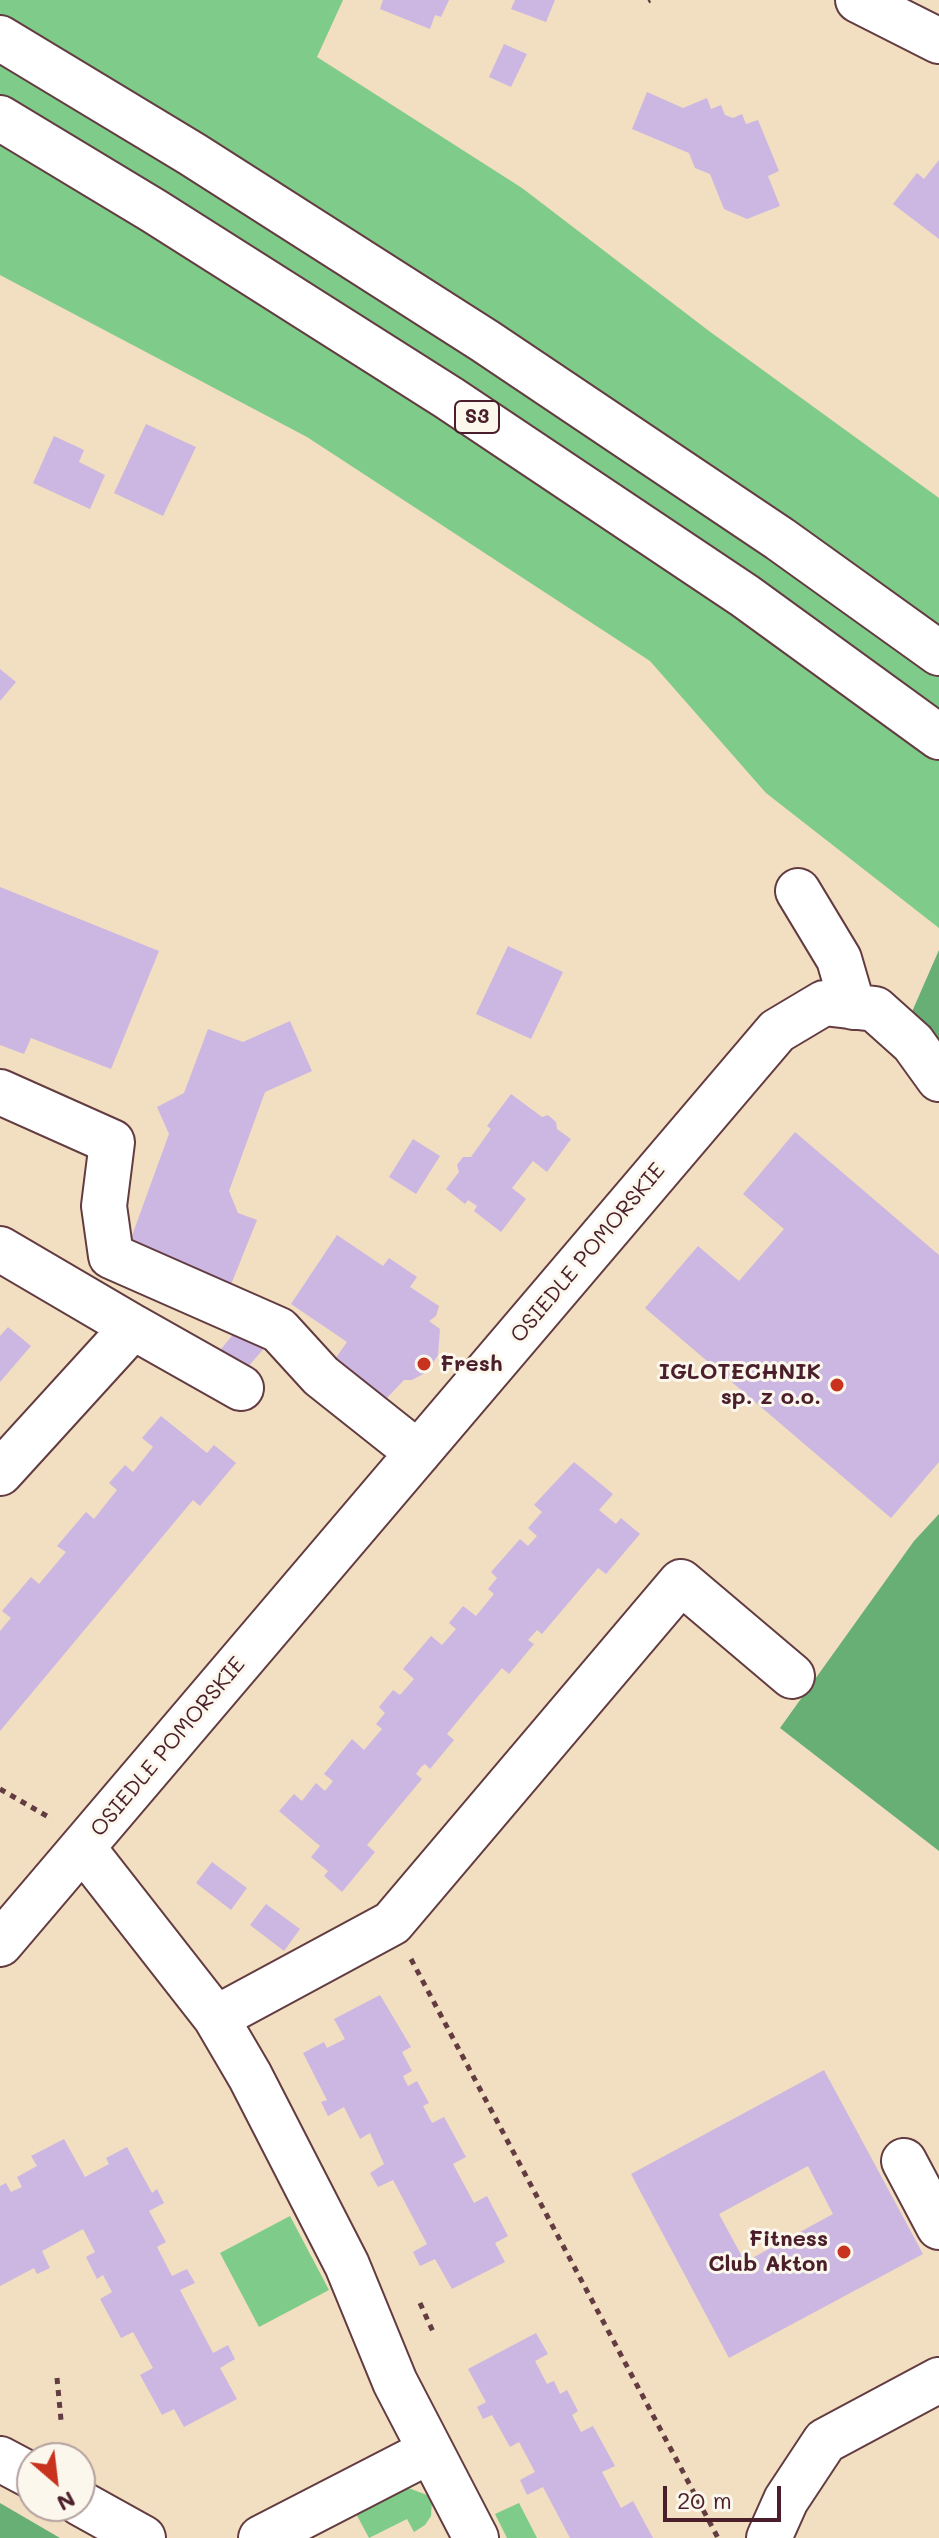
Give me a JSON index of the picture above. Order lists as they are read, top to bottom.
{
  "streets": {
    "main road": ["S3", "OSIEDLE POMORSKIE"]
  },
  "places": ["Fresh", "IGLOTECHNIK sp. z o.o.", "Fitness Club Akton"],
  "scale_bar": "20 m",
  "north": "bottom right"
}
